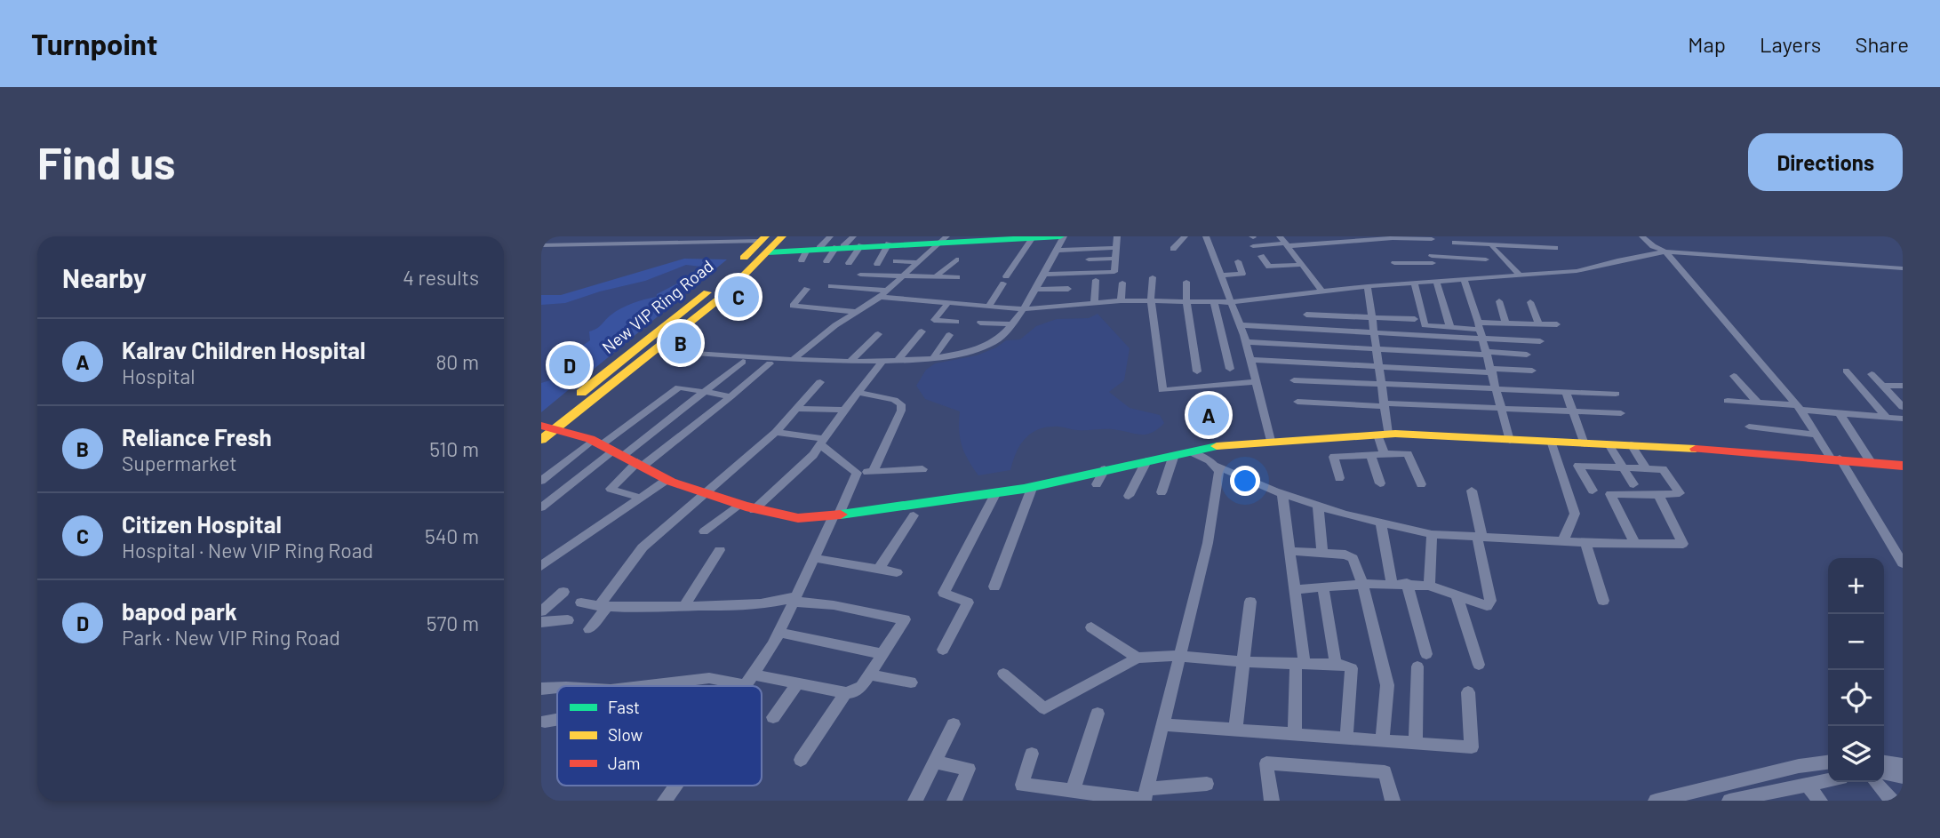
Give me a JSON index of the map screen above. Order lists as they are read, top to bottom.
{
  "streets": {
    "street": ["New VIP Ring Road"]
  },
  "legend": ["Fast", "Slow", "Jam"],
  "page": {
    "header": "Turnpoint",
    "nav": ["Map", "Layers", "Share"],
    "buttons": "Directions",
    "title": "Find us",
    "heading": ["Nearby", "4 results"],
    "pins": [
      "C",
      "B",
      "D",
      "A"
    ],
    "list": [
      {
        "mark": "A",
        "name": "Kalrav Children Hospital",
        "note": "Hospital",
        "value": "80 m"
      },
      {
        "mark": "B",
        "name": "Reliance Fresh",
        "note": "Supermarket",
        "value": "510 m"
      },
      {
        "mark": "C",
        "name": "Citizen Hospital",
        "note": "Hospital · New VIP Ring Road",
        "value": "540 m"
      },
      {
        "mark": "D",
        "name": "bapod park",
        "note": "Park · New VIP Ring Road",
        "value": "570 m"
      }
    ],
    "map_buttons": ["+", "−"]
  }
}
